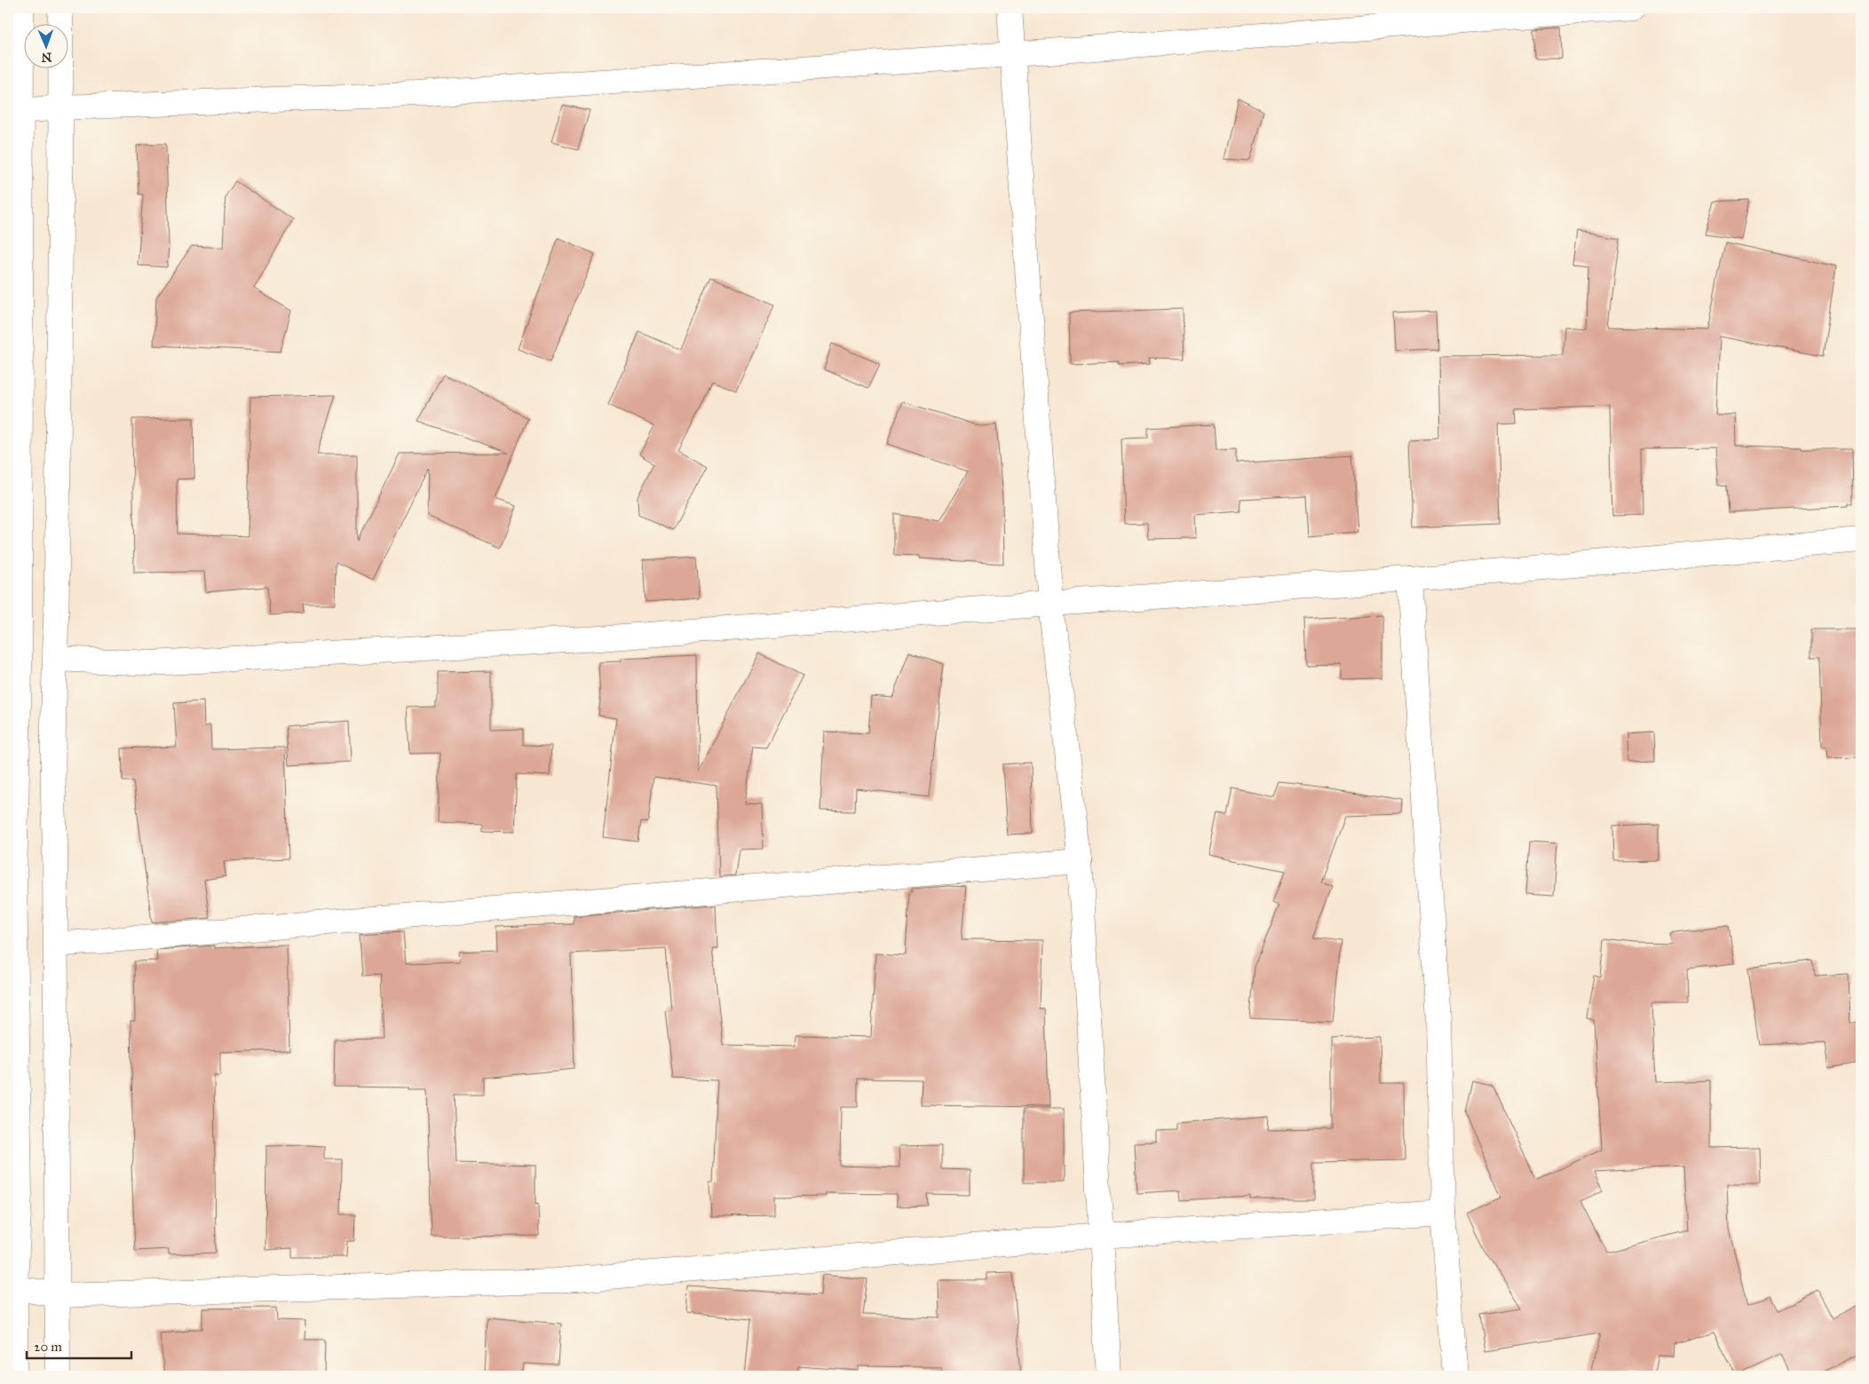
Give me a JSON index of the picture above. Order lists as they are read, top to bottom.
{
  "scale_bar": "20 m",
  "north": "bottom"
}
